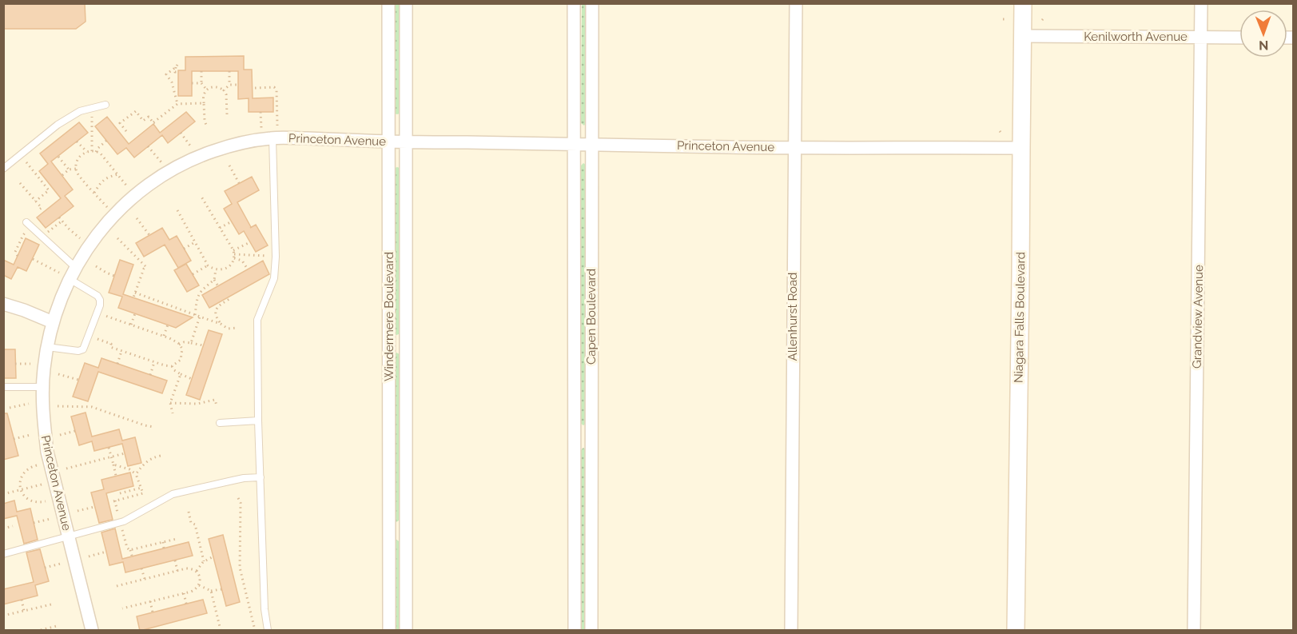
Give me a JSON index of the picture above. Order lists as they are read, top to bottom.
{
  "streets": {
    "main road": ["Niagara Falls Boulevard"],
    "street": [
      "Kenilworth Avenue",
      "Princeton Avenue",
      "Windermere Boulevard",
      "Capen Boulevard",
      "Allenhurst Road",
      "Grandview Avenue"
    ]
  },
  "crossings": [
    ["Kenilworth Avenue", "Grandview Avenue"],
    ["Kenilworth Avenue", "Niagara Falls Boulevard"],
    ["Princeton Avenue", "Windermere Boulevard"],
    ["Princeton Avenue", "Capen Boulevard"],
    ["Princeton Avenue", "Allenhurst Road"],
    ["Princeton Avenue", "Niagara Falls Boulevard"]
  ],
  "north": "bottom"
}
